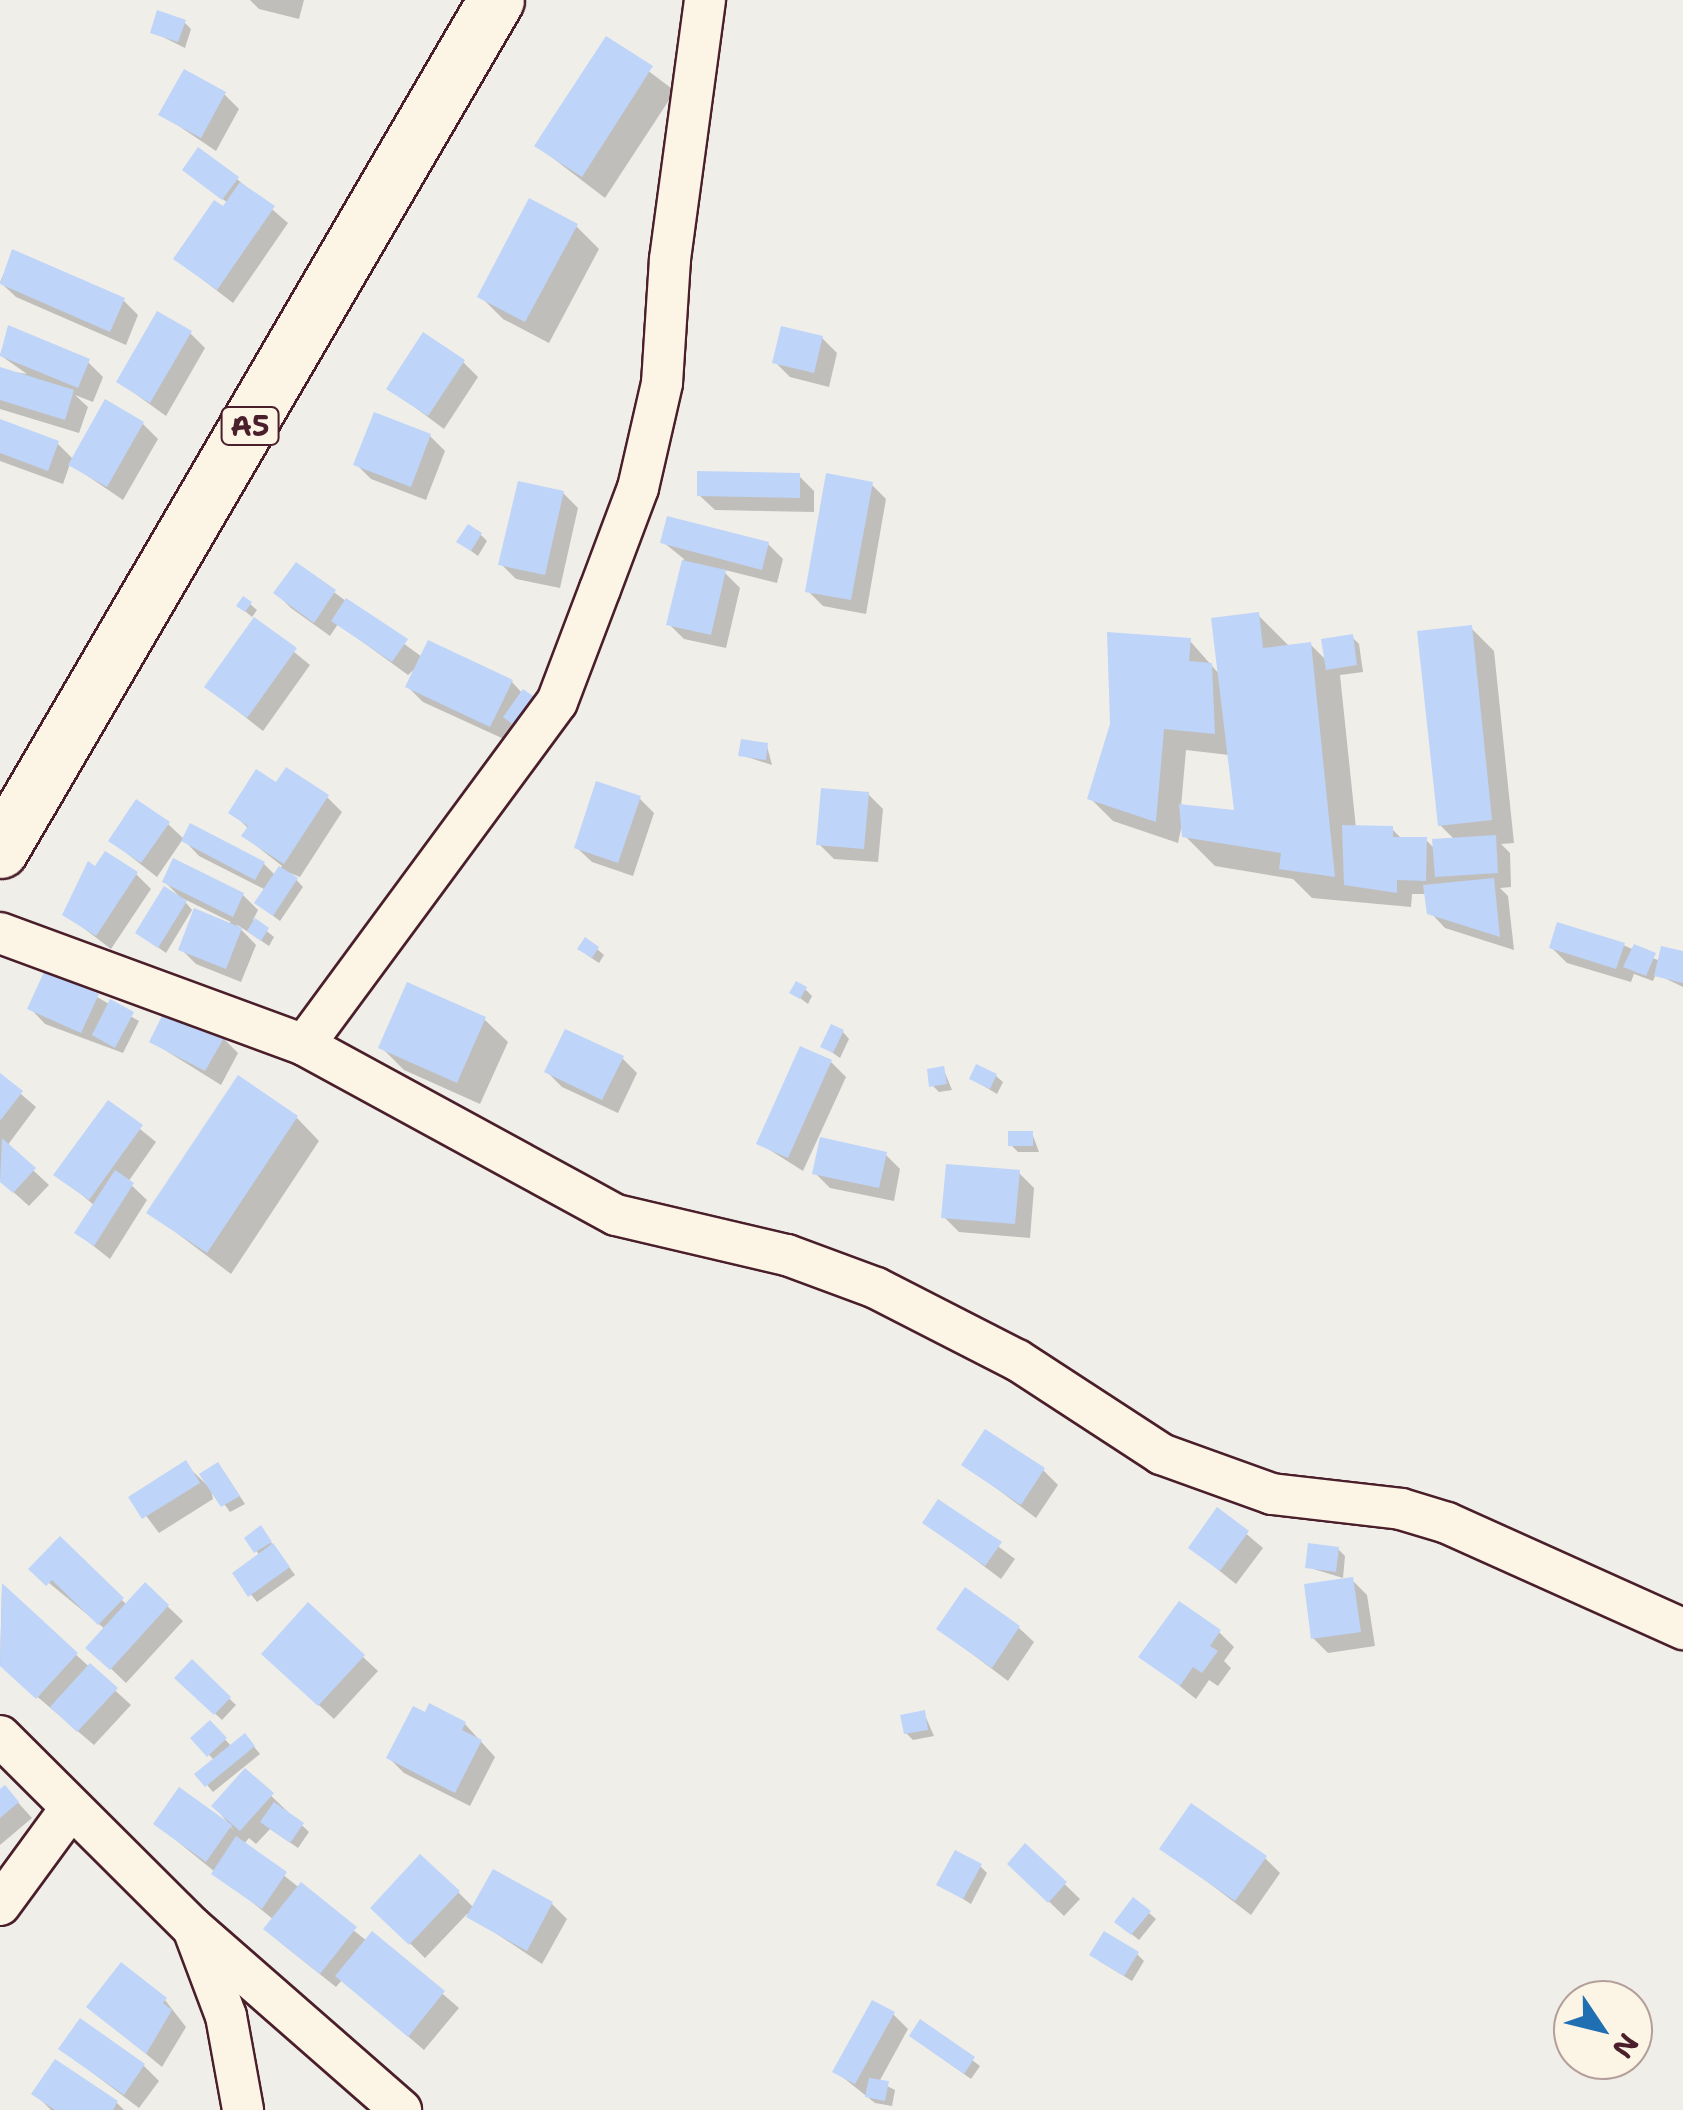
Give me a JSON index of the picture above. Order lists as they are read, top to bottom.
{
  "streets": {
    "main road": ["A5"]
  },
  "north": "bottom right"
}
